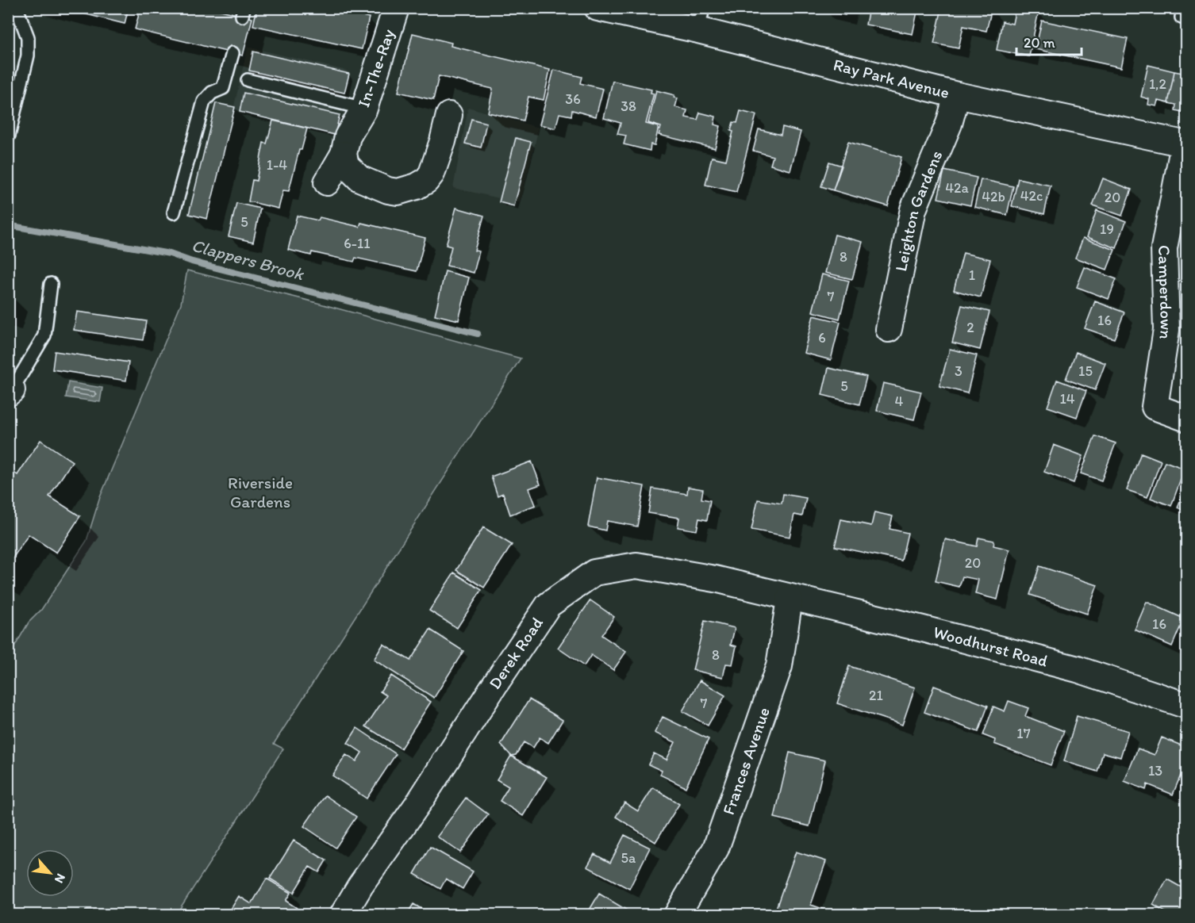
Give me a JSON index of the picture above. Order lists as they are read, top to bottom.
{
  "streets": {
    "street": [
      "In-The-Ray",
      "Ray Park Avenue",
      "Leighton Gardens",
      "Camperdown",
      "Woodhurst Road",
      "Derek Road",
      "Frances Avenue"
    ]
  },
  "crossings": [
    ["Ray Park Avenue", "Leighton Gardens"],
    ["Ray Park Avenue", "Camperdown"],
    ["Woodhurst Road", "Derek Road"],
    ["Woodhurst Road", "Frances Avenue"],
    ["Derek Road", "Frances Avenue"]
  ],
  "water": ["Clappers Brook"],
  "parks": ["Riverside Gardens"],
  "house_numbers": [
    "1,2",
    "36",
    "38",
    "1-4",
    "42a",
    "42c",
    "42b",
    "20",
    "5",
    "19",
    "6-11",
    "8",
    "1",
    "7",
    "16",
    "2",
    "6",
    "3",
    "15",
    "5",
    "14",
    "4",
    "20",
    "16",
    "8",
    "21",
    "7",
    "17",
    "13",
    "5a"
  ],
  "scale_bar": "20 m",
  "north": "bottom right"
}
